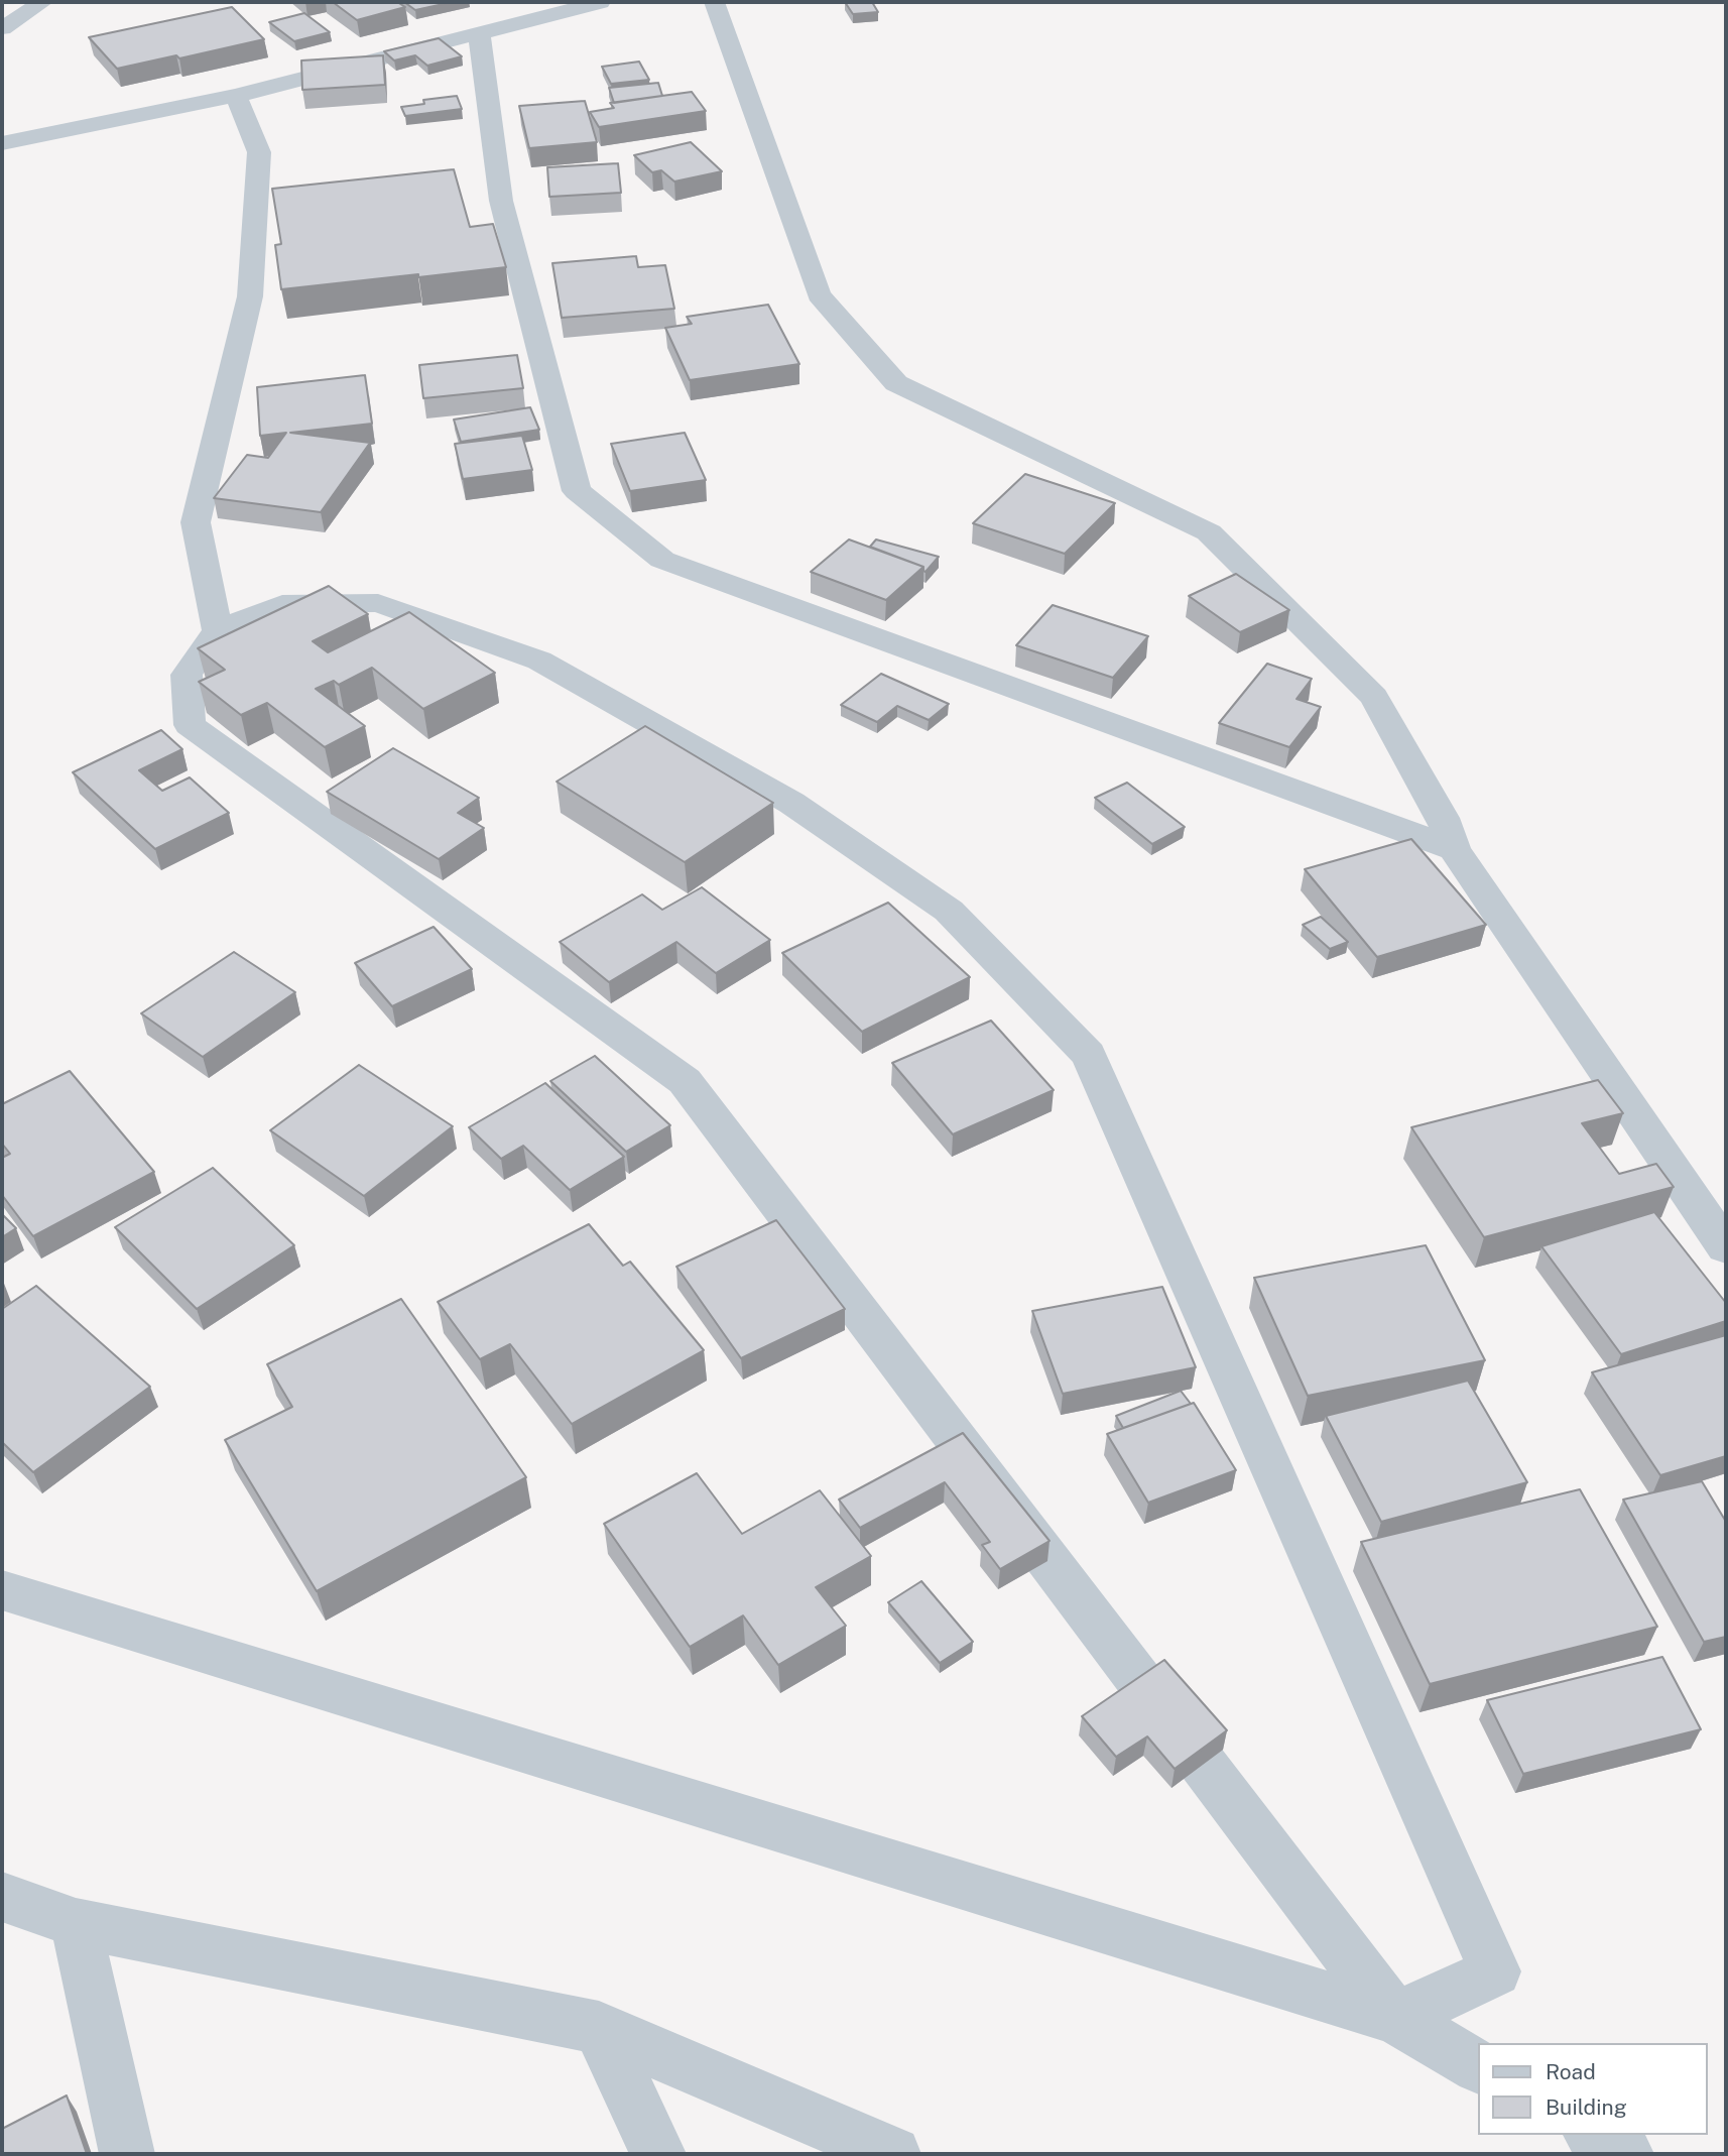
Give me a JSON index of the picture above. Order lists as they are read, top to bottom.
{
  "legend": ["Road", "Building"]
}
